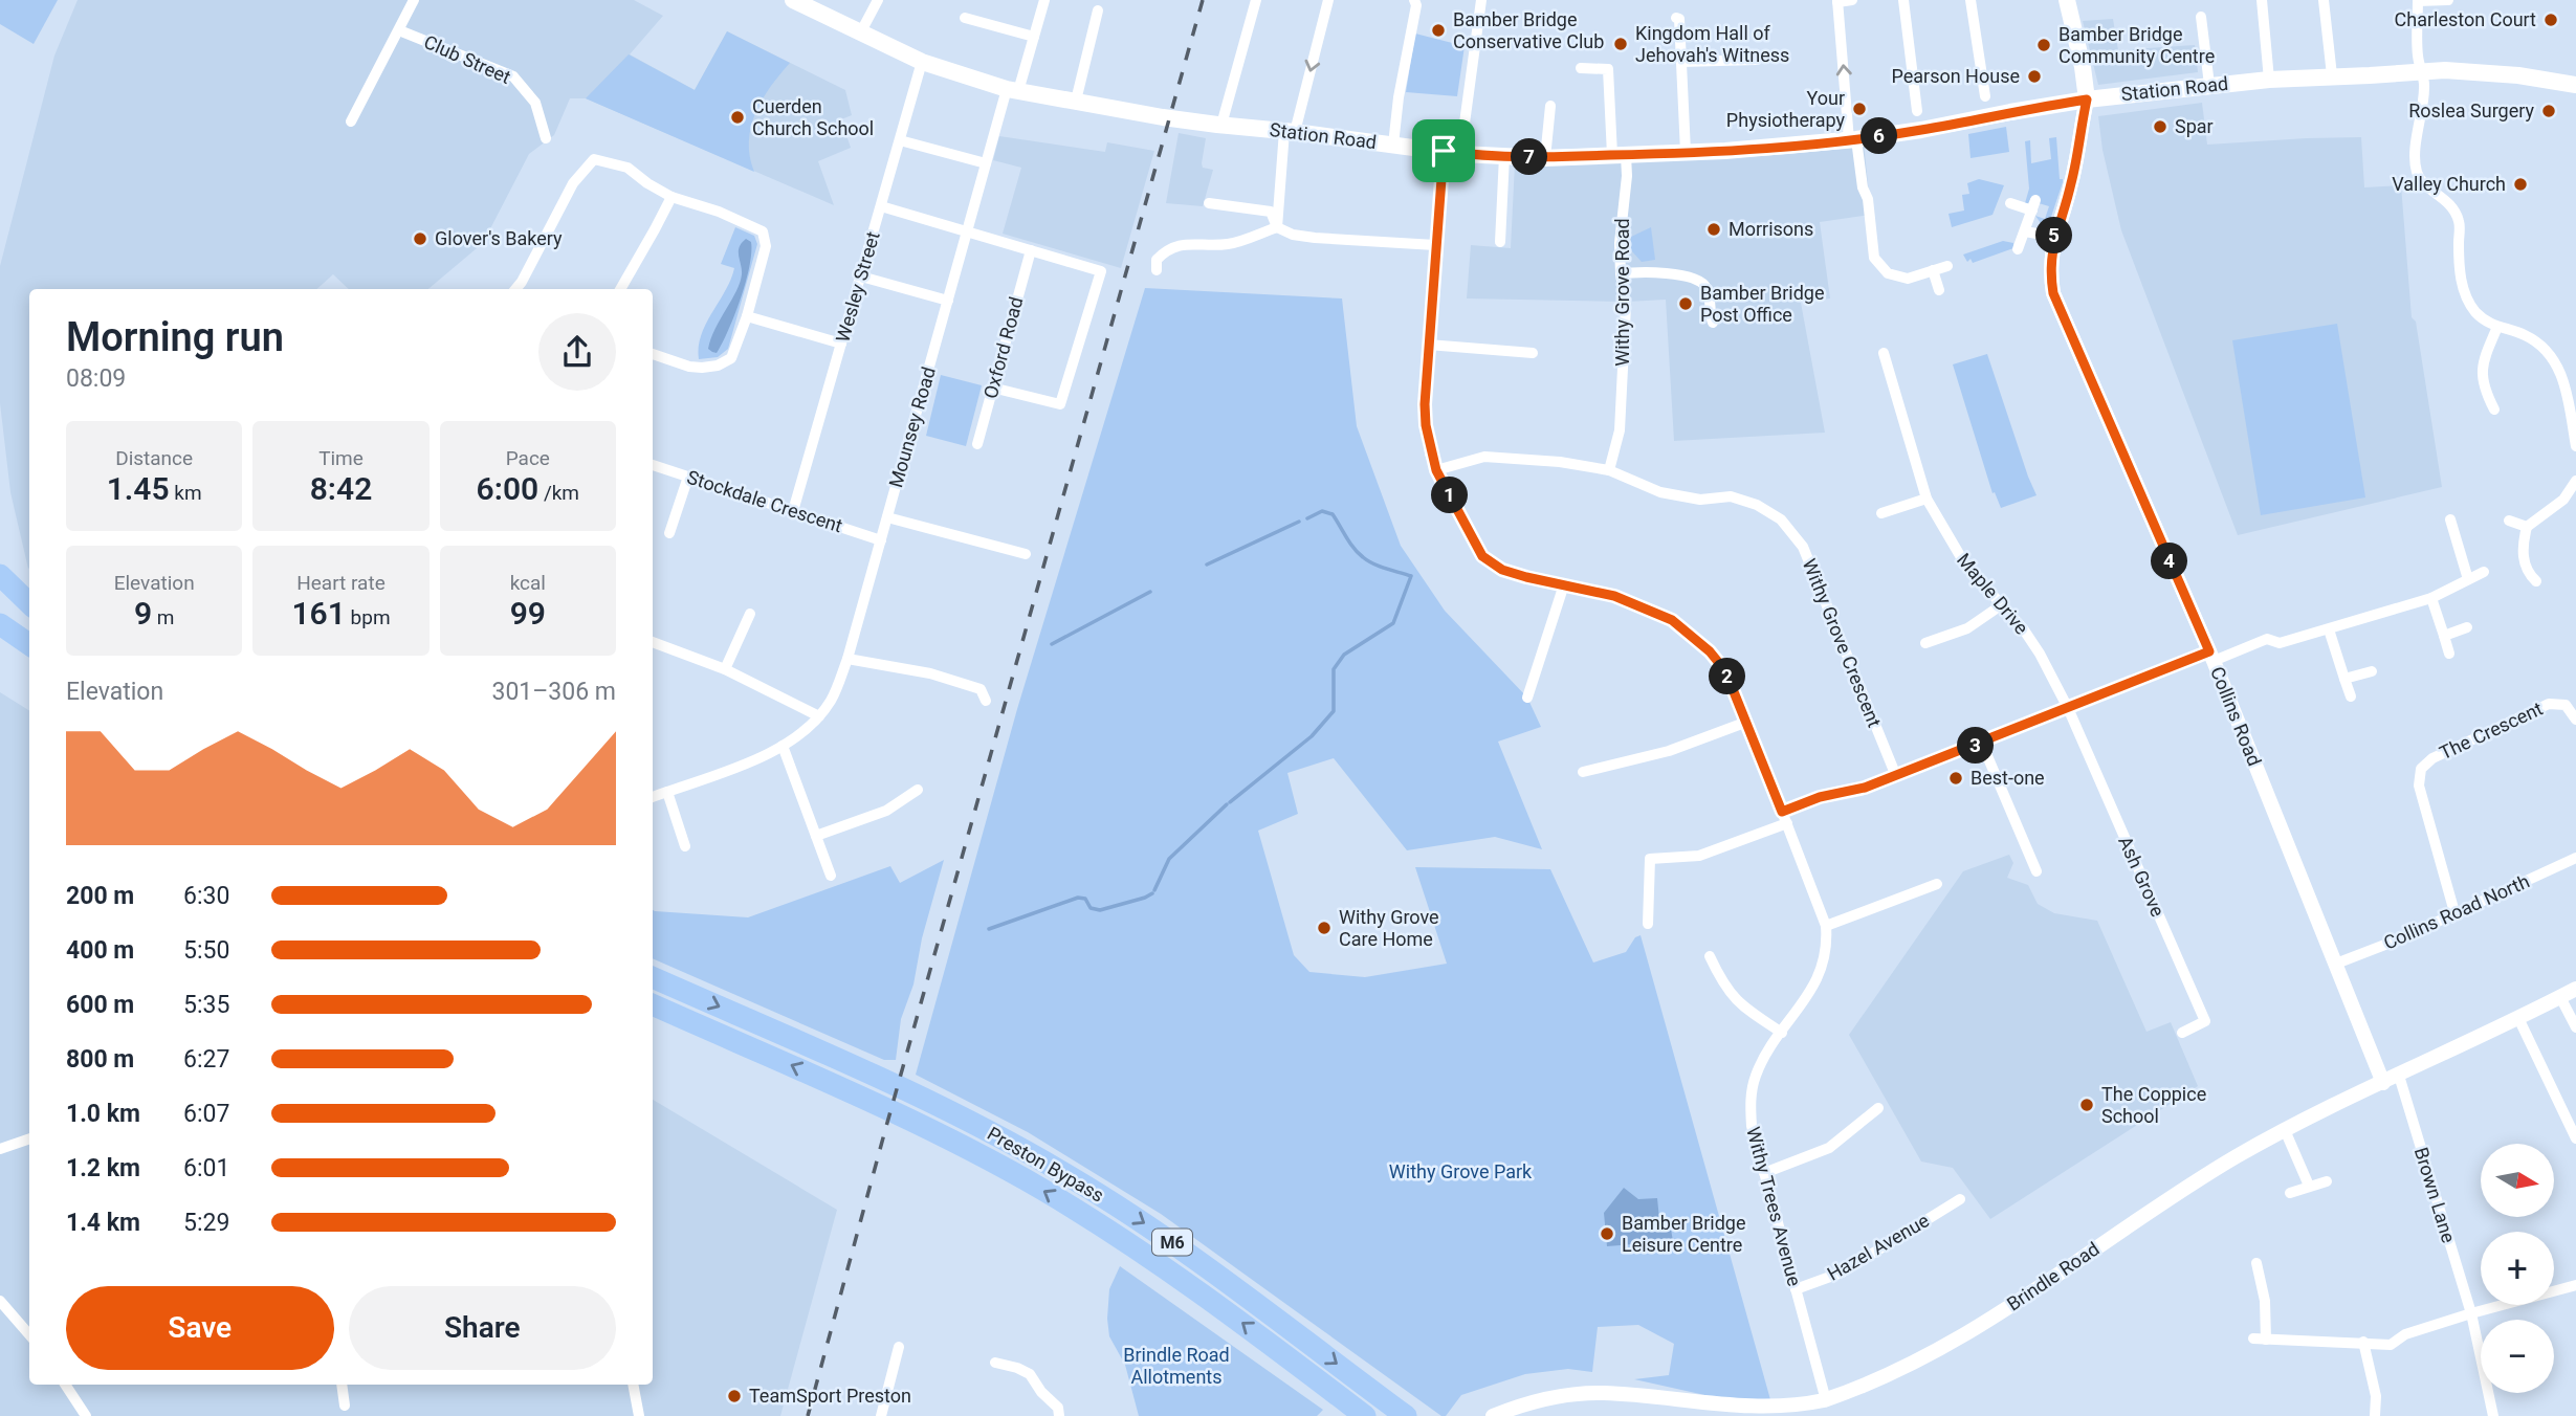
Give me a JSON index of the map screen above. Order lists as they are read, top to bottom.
{
  "streets": {
    "highway": ["Preston Bypass", "M6"],
    "main road": ["Station Road"],
    "street": [
      "Club Street",
      "Wesley Street",
      "Withy Grove Road",
      "Oxford Road",
      "Mounsey Road",
      "Stockdale Crescent",
      "Maple Drive",
      "Withy Grove Crescent",
      "Collins Road",
      "The Crescent",
      "Ash Grove",
      "Collins Road North",
      "Brown Lane",
      "Withy Trees Avenue",
      "Hazel Avenue",
      "Brindle Road"
    ]
  },
  "crossings": [
    ["Station Road", "Wesley Street"],
    ["Station Road", "Withy Grove Road"],
    ["Station Road", "Mounsey Road"],
    ["Station Road", "Collins Road"],
    ["Station Road", "Withy Trees Avenue"],
    ["Wesley Street", "Stockdale Crescent"],
    ["Withy Grove Road", "Withy Grove Crescent"],
    ["Mounsey Road", "Stockdale Crescent"],
    ["Maple Drive", "Ash Grove"],
    ["Withy Grove Crescent", "Withy Trees Avenue"],
    ["Collins Road", "Collins Road North"],
    ["Collins Road", "Brindle Road"],
    ["The Crescent", "Collins Road North"],
    ["Brown Lane", "Brindle Road"],
    ["Withy Trees Avenue", "Hazel Avenue"],
    ["Withy Trees Avenue", "Brindle Road"]
  ],
  "parks": ["Withy Grove Park", "Brindle Road Allotments"],
  "places": [
    "Charleston Court",
    "Bamber Bridge Conservative Club",
    "Kingdom Hall of Jehovah's Witness",
    "Bamber Bridge Community Centre",
    "Pearson House",
    "Your Physiotherapy",
    "Roslea Surgery",
    "Cuerden Church School",
    "Spar",
    "Valley Church",
    "Morrisons",
    "Glover's Bakery",
    "Bamber Bridge Post Office",
    "Best-one",
    "Withy Grove Care Home",
    "The Coppice School",
    "Bamber Bridge Leisure Centre",
    "TeamSport Preston"
  ],
  "north": "right",
  "page": {
    "pins": [
      "6",
      "7",
      "5",
      "1",
      "4",
      "2",
      "3"
    ],
    "heading": ["Morning run", "08:09"],
    "stats": [
      ["Distance", "1.45 km"],
      ["Time", "8:42"],
      ["Pace", "6:00 /km"],
      ["Elevation", "9 m"],
      ["Heart rate", "161 bpm"],
      ["kcal", "99"]
    ],
    "chart": ["Elevation", "301–306 m"],
    "list": [
      {
        "name": "200 m",
        "note": "6:30"
      },
      {
        "name": "400 m",
        "note": "5:50"
      },
      {
        "name": "600 m",
        "note": "5:35"
      },
      {
        "name": "800 m",
        "note": "6:27"
      },
      {
        "name": "1.0 km",
        "note": "6:07"
      },
      {
        "name": "1.2 km",
        "note": "6:01"
      },
      {
        "name": "1.4 km",
        "note": "5:29"
      }
    ],
    "map_buttons": ["+", "−"],
    "buttons": ["Save", "Share"]
  }
}
